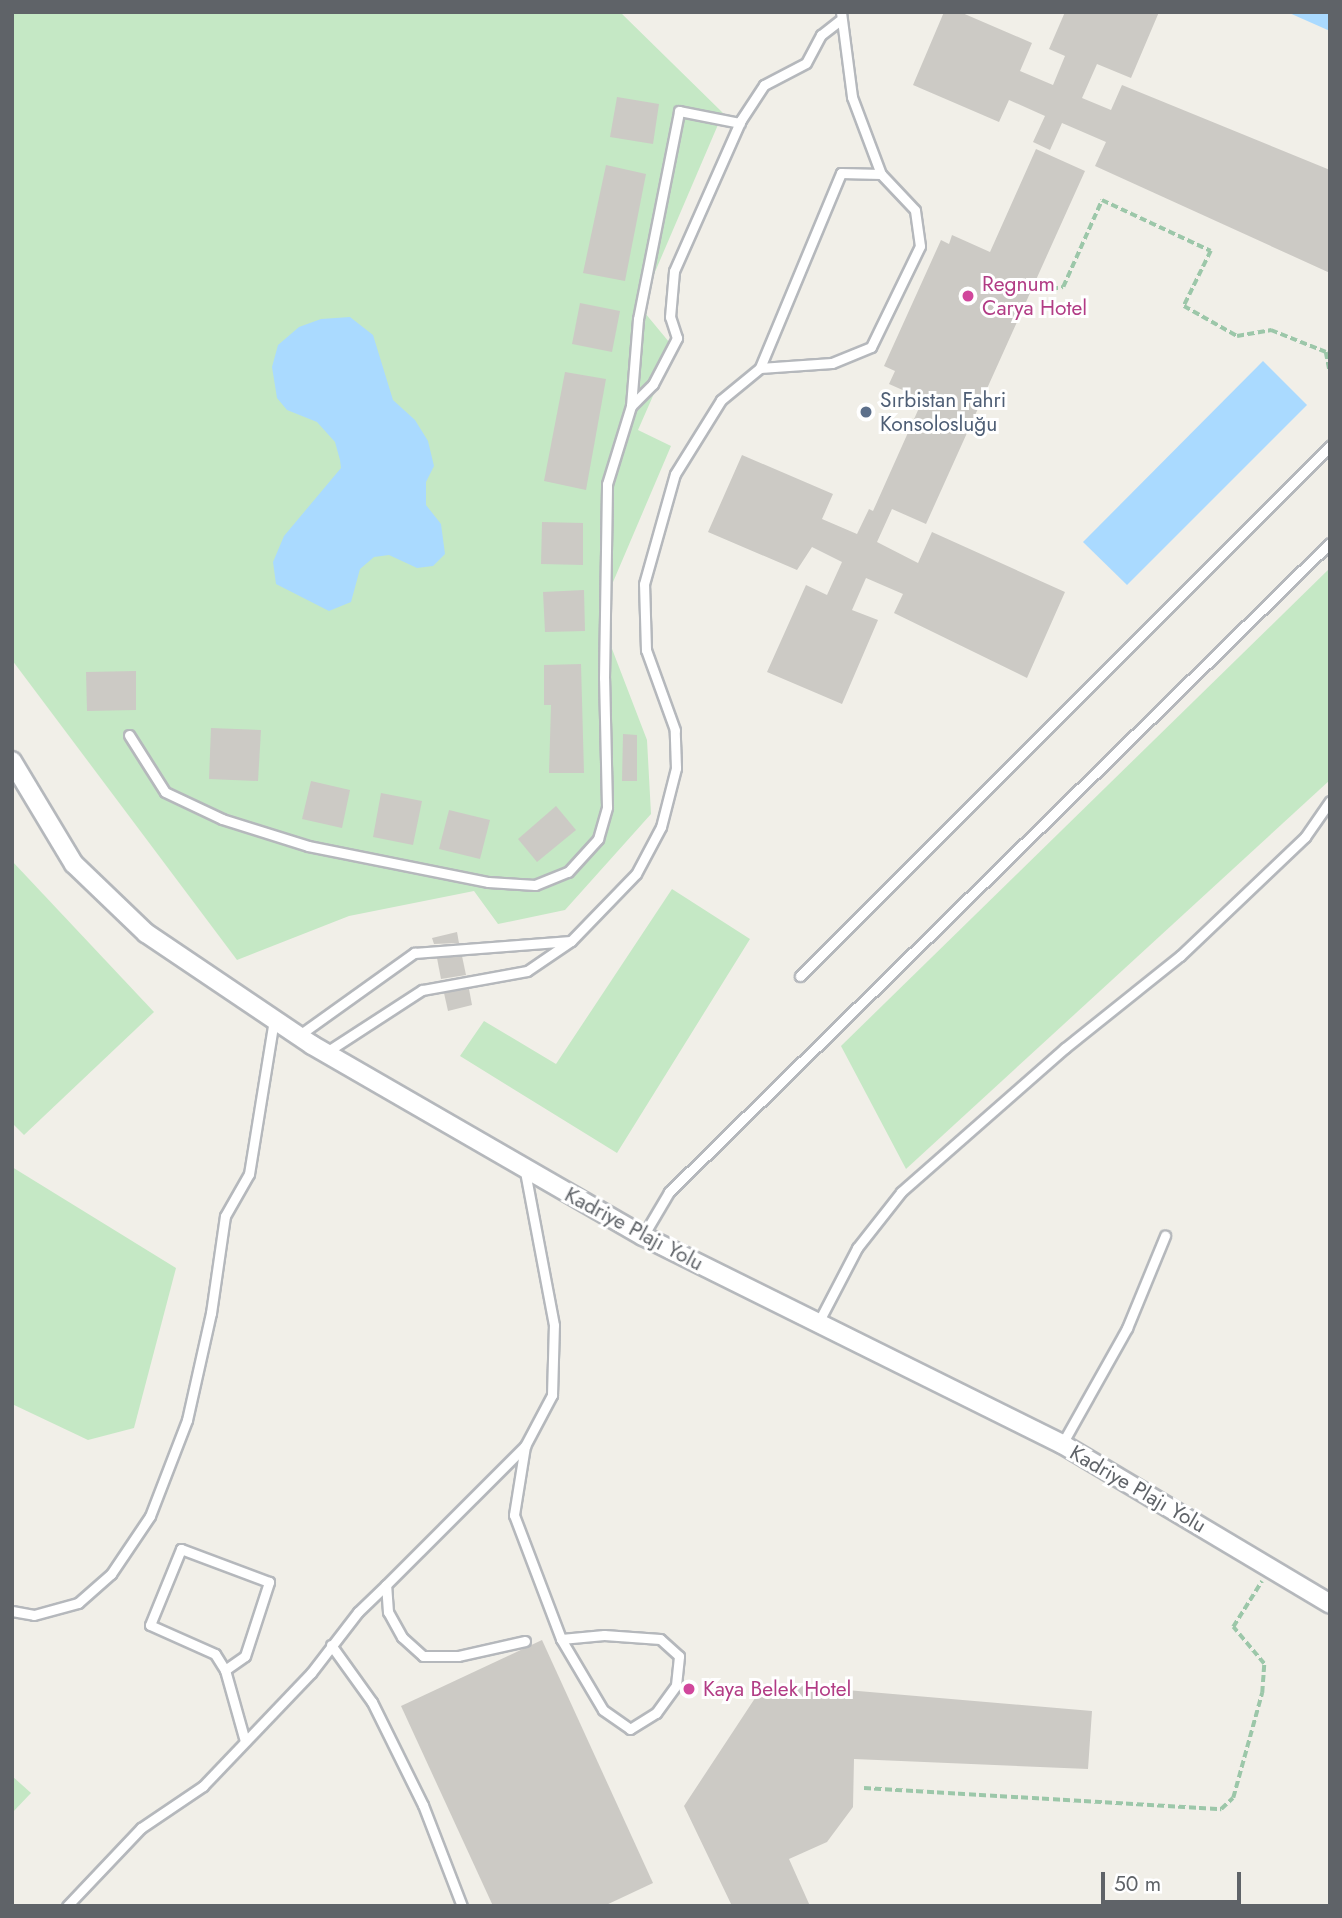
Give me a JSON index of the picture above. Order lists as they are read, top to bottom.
{
  "streets": {
    "street": ["Kadriye Plajı Yolu"]
  },
  "places": ["Regnum Carya Hotel", "Sırbistan Fahri Konsolosluğu", "Kaya Belek Hotel"],
  "scale_bar": "50 m"
}
